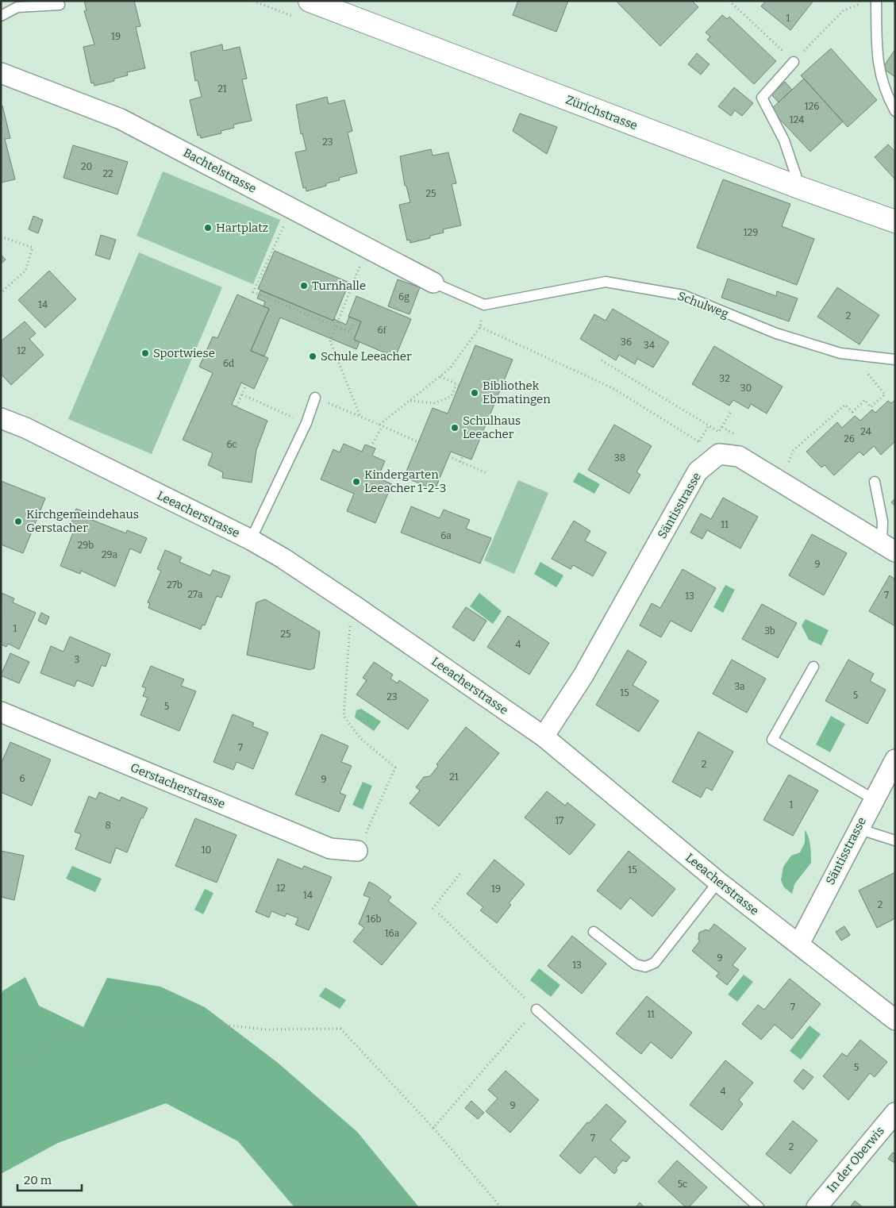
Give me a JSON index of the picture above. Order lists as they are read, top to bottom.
{
  "streets": {
    "main road": ["Zürichstrasse"],
    "street": [
      "Bachtelstrasse",
      "Säntisstrasse",
      "Leeacherstrasse",
      "Gerstacherstrasse",
      "In der Oberwis"
    ],
    "lane": ["Schulweg"]
  },
  "crossings": [
    ["Bachtelstrasse", "Schulweg"],
    ["Säntisstrasse", "Leeacherstrasse"]
  ],
  "places": [
    "Hartplatz",
    "Turnhalle",
    "Sportwiese",
    "Schule Leeacher",
    "Bibliothek Ebmatingen",
    "Schulhaus Leeacher",
    "Kindergarten Leeacher 1-2-3",
    "Kirchgemeindehaus Gerstacher"
  ],
  "house_numbers": [
    "1",
    "19",
    "21",
    "126",
    "124",
    "23",
    "20",
    "22",
    "25",
    "129",
    "6g",
    "14",
    "2",
    "6f",
    "36",
    "34",
    "12",
    "6d",
    "32",
    "30",
    "24",
    "26",
    "6c",
    "38",
    "11",
    "6a",
    "29b",
    "29a",
    "9",
    "27b",
    "27a",
    "7",
    "13",
    "1",
    "3b",
    "25",
    "4",
    "3",
    "3a",
    "15",
    "5",
    "23",
    "5",
    "7",
    "2",
    "21",
    "6",
    "9",
    "1",
    "17",
    "8",
    "10",
    "15",
    "12",
    "19",
    "14",
    "2",
    "16b",
    "16a",
    "9",
    "13",
    "7",
    "11",
    "5",
    "4",
    "9",
    "7",
    "2",
    "5c"
  ],
  "scale_bar": "20 m"
}
